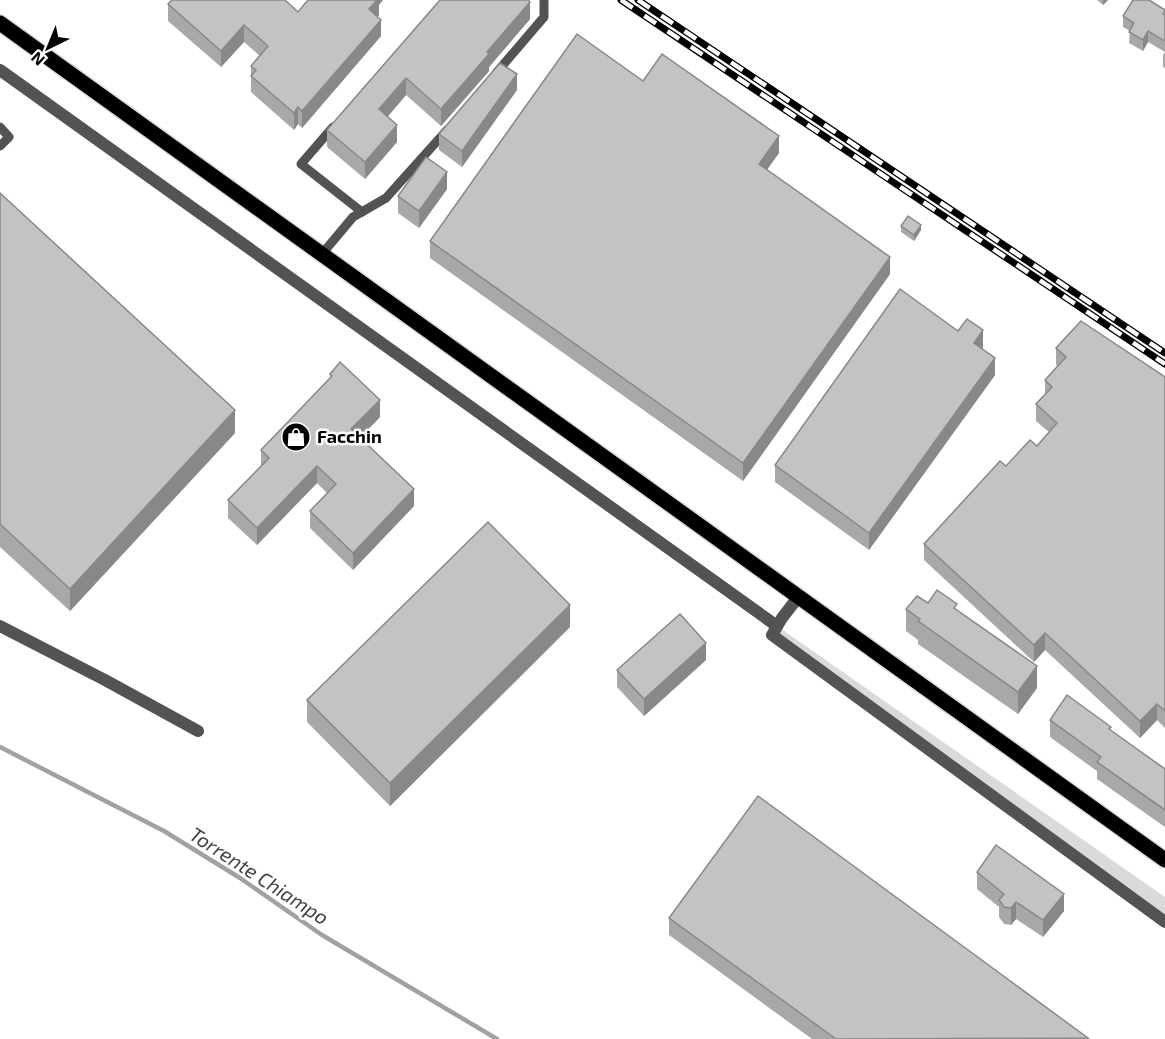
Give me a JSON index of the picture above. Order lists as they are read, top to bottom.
{
  "water": ["Torrente Chiampo"],
  "places": {
    "shop": ["Facchin"]
  },
  "north": "bottom left"
}
